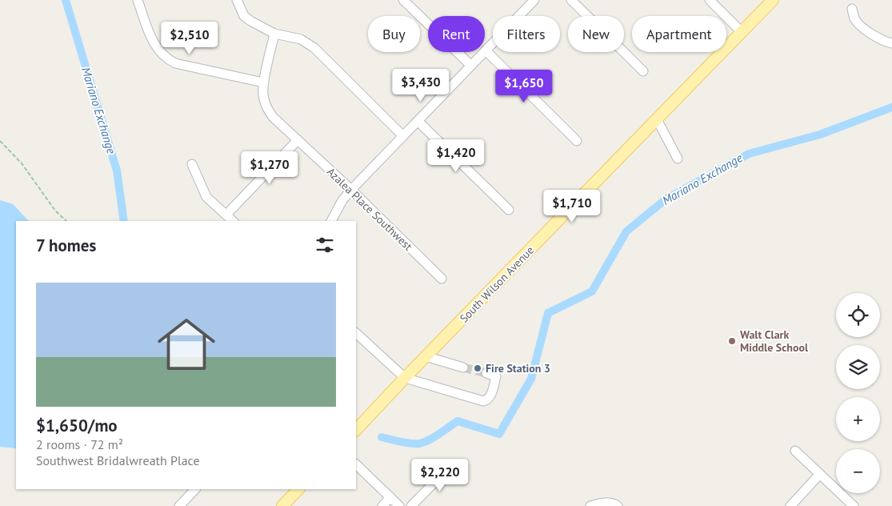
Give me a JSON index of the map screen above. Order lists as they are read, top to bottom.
{
  "streets": {
    "main road": ["South Wilson Avenue"],
    "street": ["Azalea Place Southwest"]
  },
  "water": ["Mariano Exchange"],
  "places": ["Walt Clark Middle School", "Fire Station 3"],
  "page": {
    "chip": [
      "Buy",
      "Rent",
      "Filters",
      "New",
      "Apartment"
    ],
    "price": [
      "$2,510",
      "$3,430",
      "$1,650",
      "$1,420",
      "$1,270",
      "$1,710",
      "$2,220"
    ],
    "heading": "7 homes",
    "list": [
      {
        "name": "$1,650/mo",
        "note": "2 rooms · 72 m² · Southwest Bridalwreath Place"
      }
    ],
    "map_buttons": ["+", "−"]
  }
}
